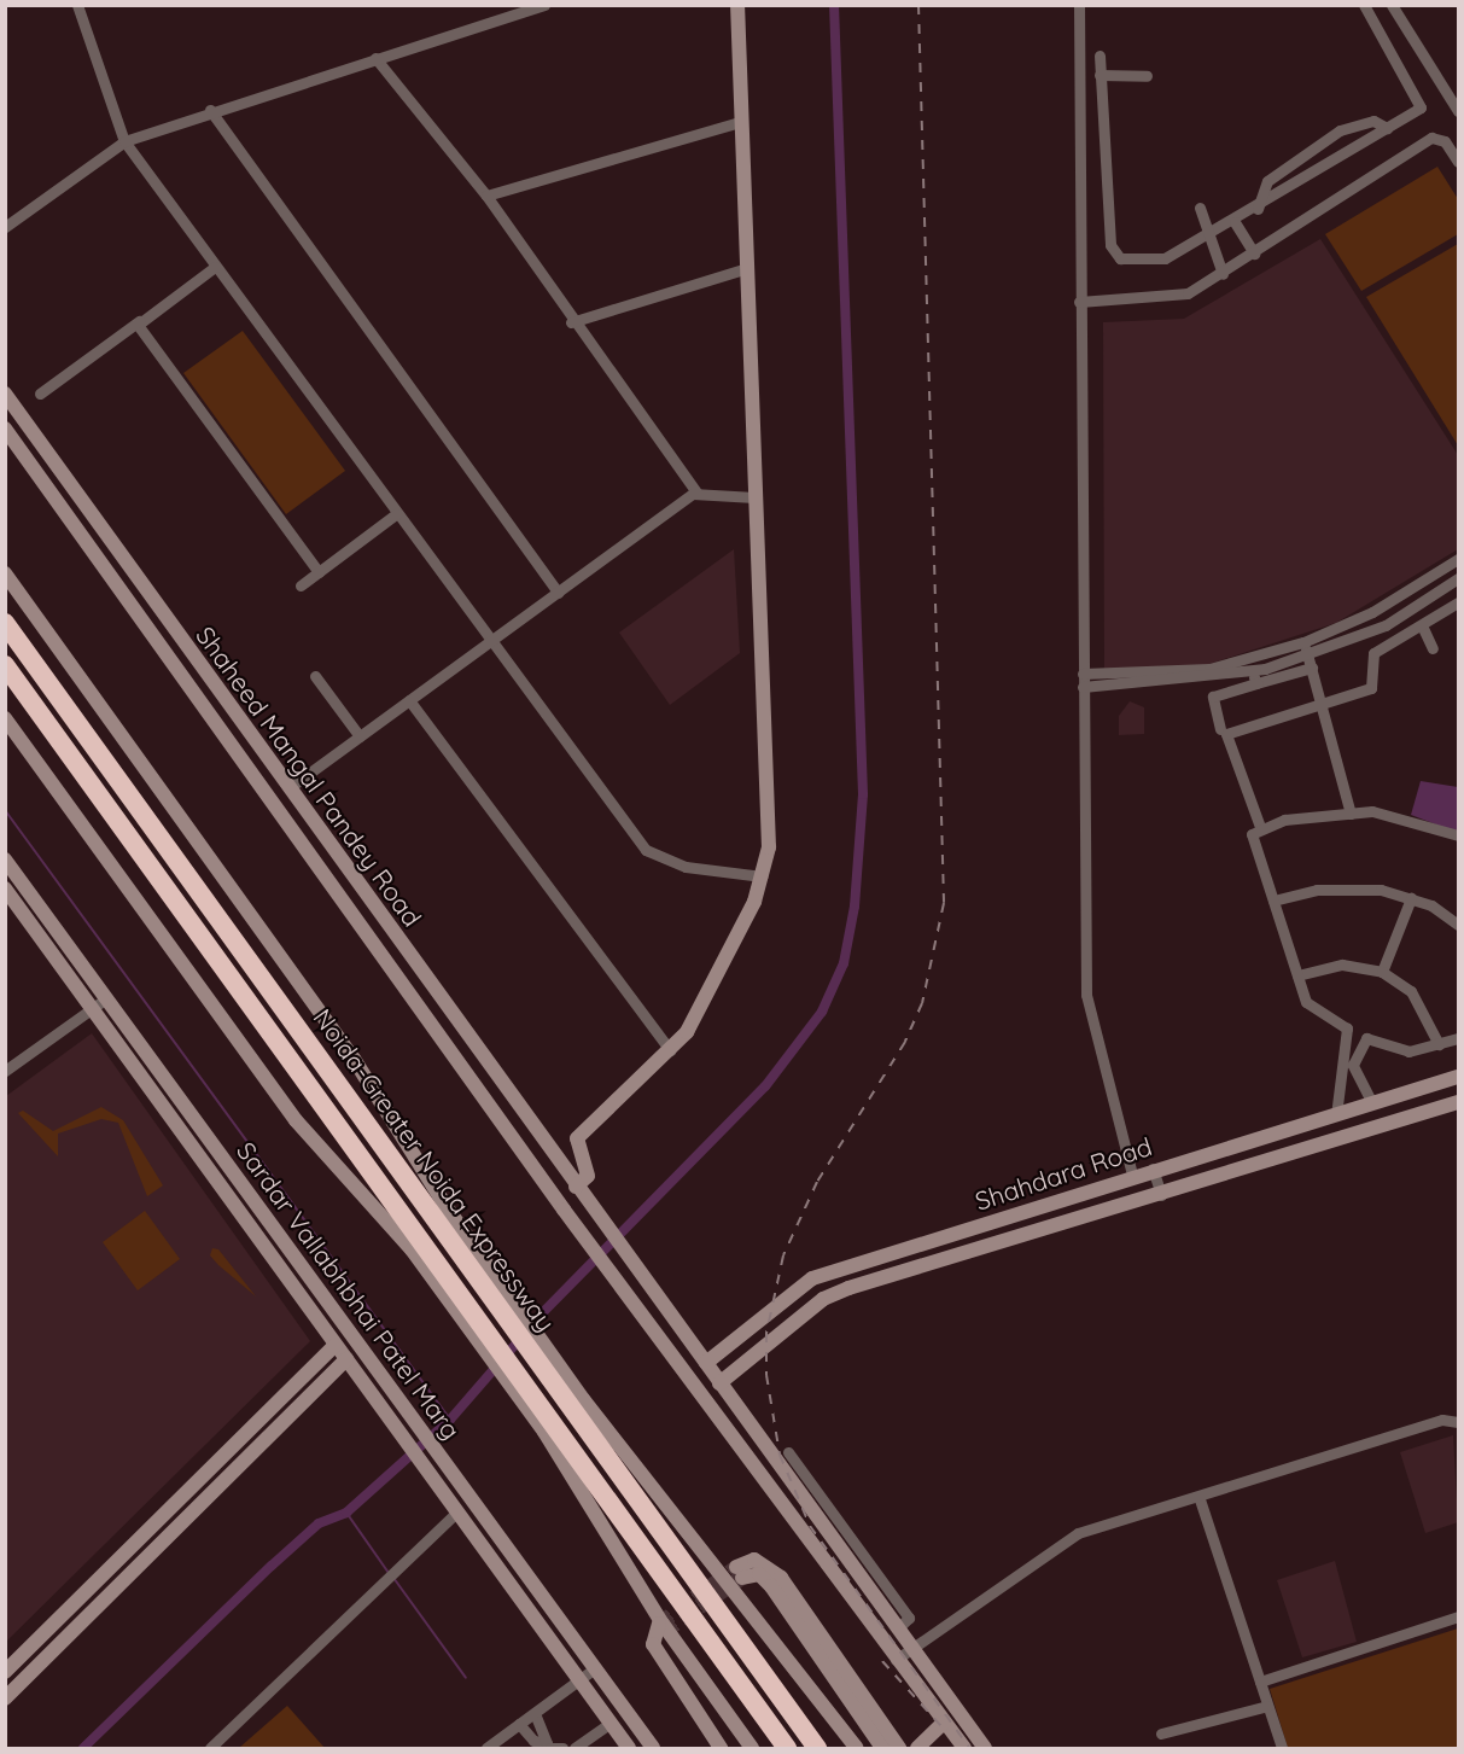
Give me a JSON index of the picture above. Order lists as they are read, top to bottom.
{
  "streets": {
    "highway": ["Noida-Greater Noida Expressway"],
    "street": ["Shaheed Mangal Pandey Road", "Shahdara Road", "Sardar Vallabhbhai Patel Marg"]
  },
  "crossings": [
    ["Shaheed Mangal Pandey Road", "Shahdara Road"]
  ]
}
